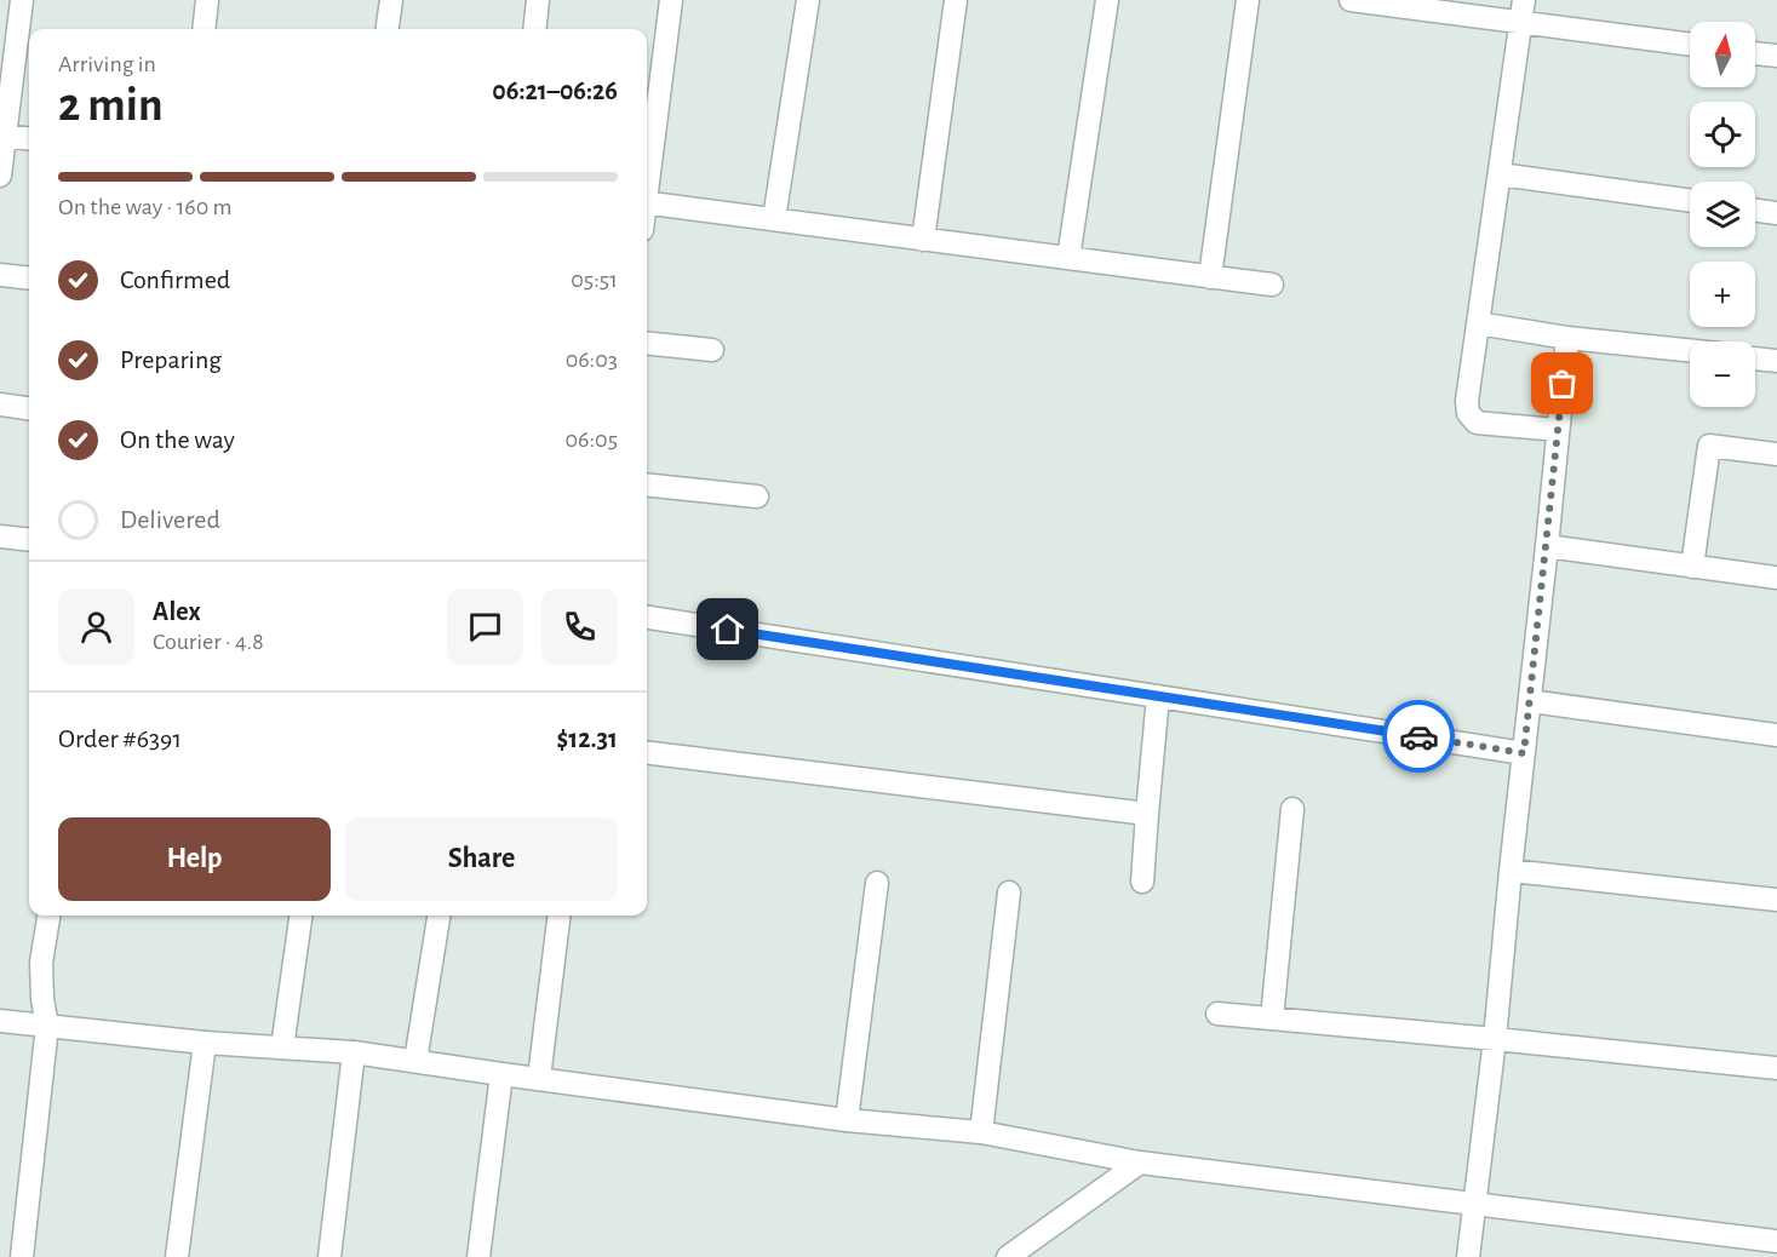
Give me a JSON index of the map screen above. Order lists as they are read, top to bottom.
{
  "north": "top",
  "page": {
    "map_buttons": ["+", "−"],
    "heading": ["2 min", "Arriving in", "06:21–06:26"],
    "panel": [
      "Alex",
      "Courier · 4.8",
      "Order #6391",
      "$12.31"
    ],
    "bar": "On the way · 160 m",
    "list": [
      ["Confirmed", "05:51"],
      ["Preparing", "06:03"],
      ["On the way", "06:05"],
      "Delivered"
    ],
    "buttons": ["Help", "Share"]
  }
}
